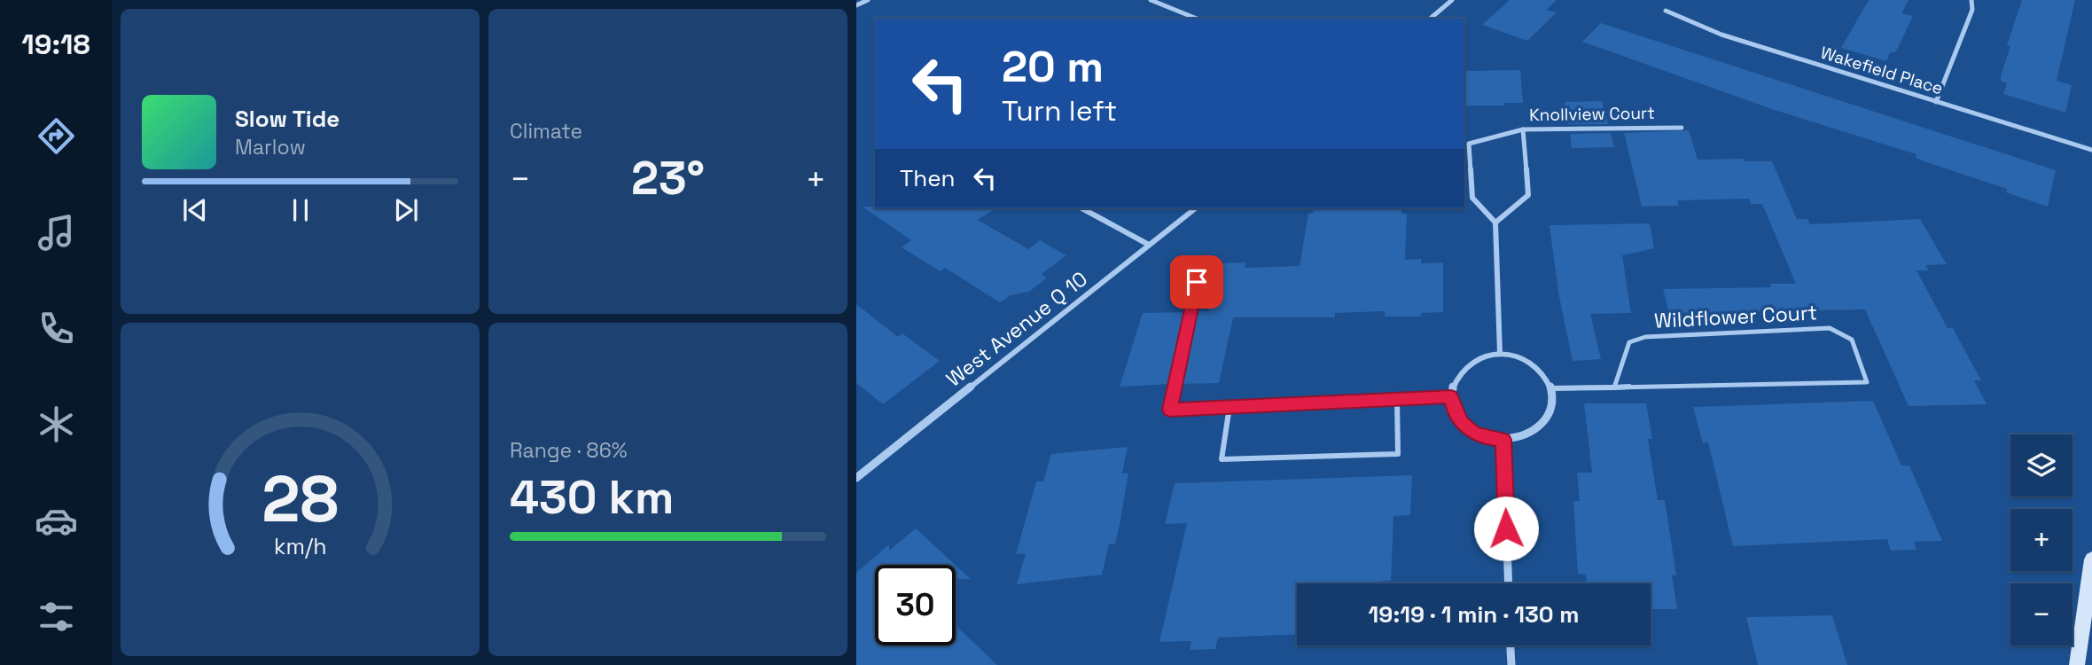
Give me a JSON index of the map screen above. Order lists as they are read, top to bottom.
{
  "streets": {
    "street": ["Wakefield Place", "Knollview Court", "West Avenue Q 10"],
    "lane": ["Wildflower Court"]
  },
  "page": {
    "tabs": "19:18",
    "tile": [
      "Climate",
      ["Range · 86%", "430 km"]
    ],
    "turn": ["20 m", "Turn left"],
    "song": ["Slow Tide", "Marlow"],
    "then": "Then",
    "heat": ["−", "23°", "+"],
    "map_buttons": ["+", "−"],
    "limit": "30",
    "trip": "19:19 · 1 min · 130 m",
    "gauge": ["28", "km/h"]
  }
}
